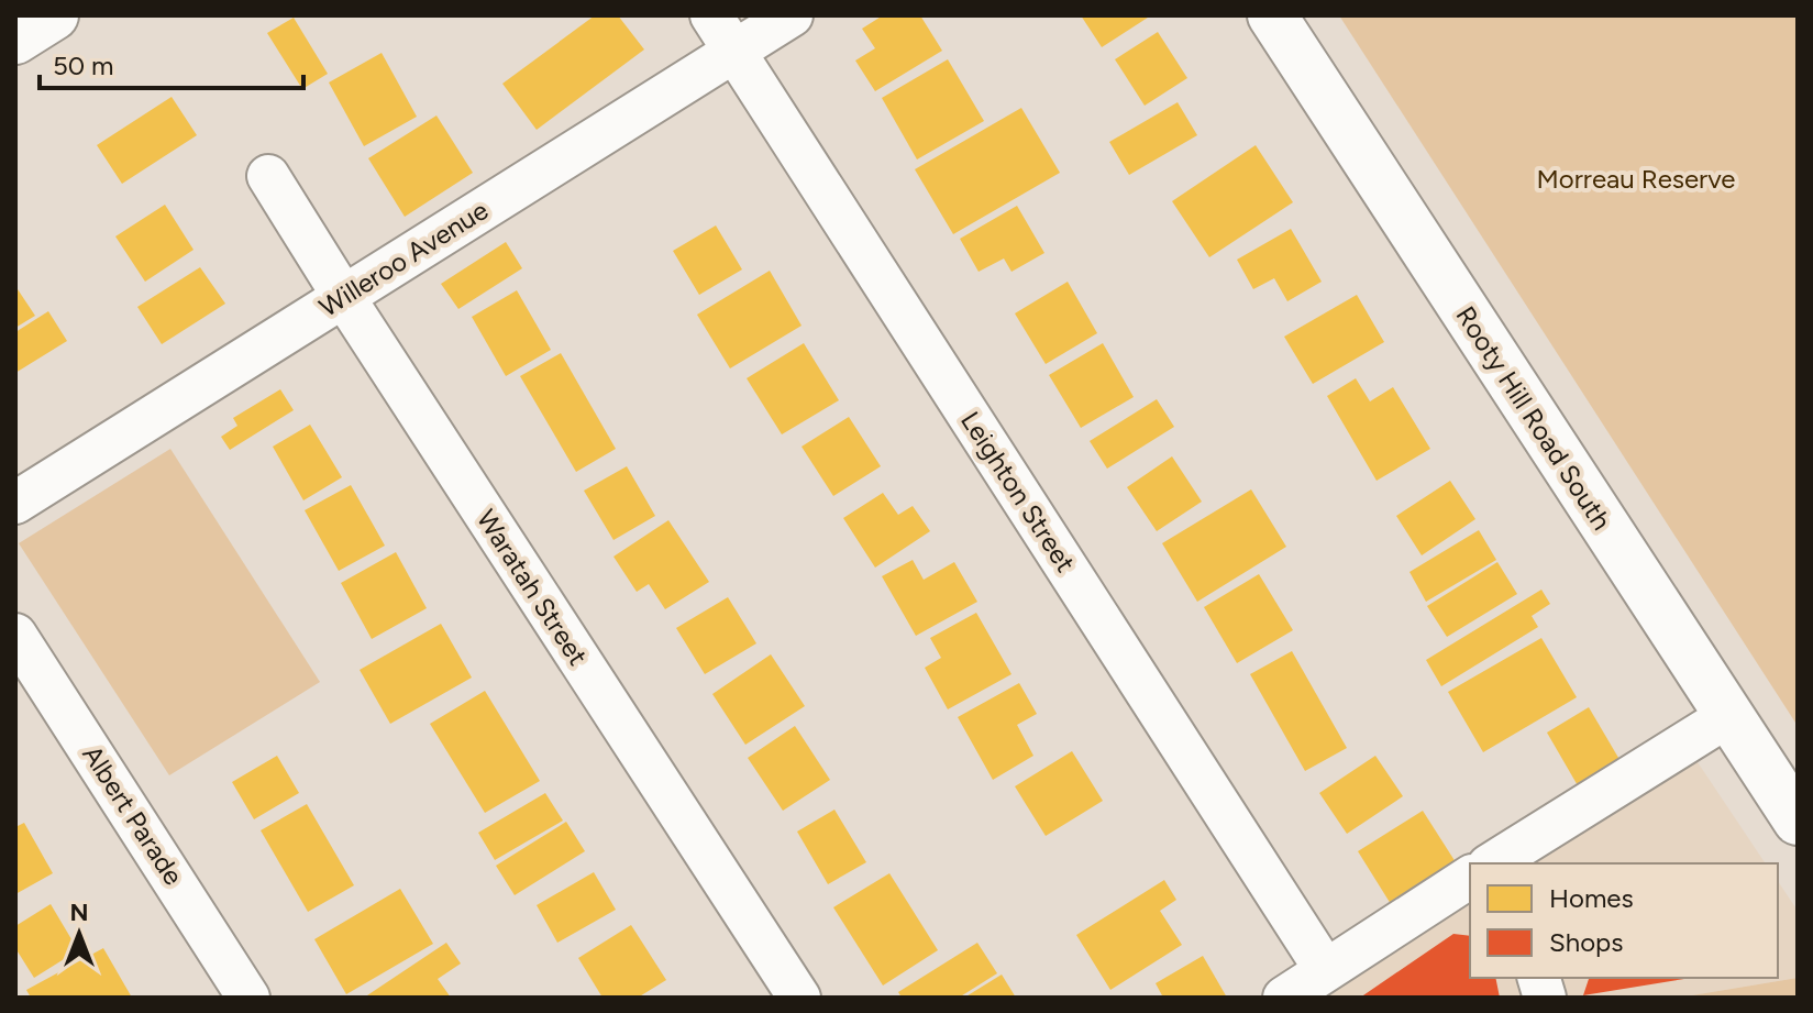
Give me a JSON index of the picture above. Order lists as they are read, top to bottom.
{
  "streets": {
    "main road": ["Rooty Hill Road South"],
    "street": [
      "Willeroo Avenue",
      "Leighton Street",
      "Waratah Street",
      "Albert Parade"
    ]
  },
  "crossings": [
    ["Willeroo Avenue", "Leighton Street"],
    ["Willeroo Avenue", "Waratah Street"]
  ],
  "parks": ["Morreau Reserve"],
  "legend": ["Homes", "Shops"],
  "scale_bar": "50 m",
  "north": "top"
}
